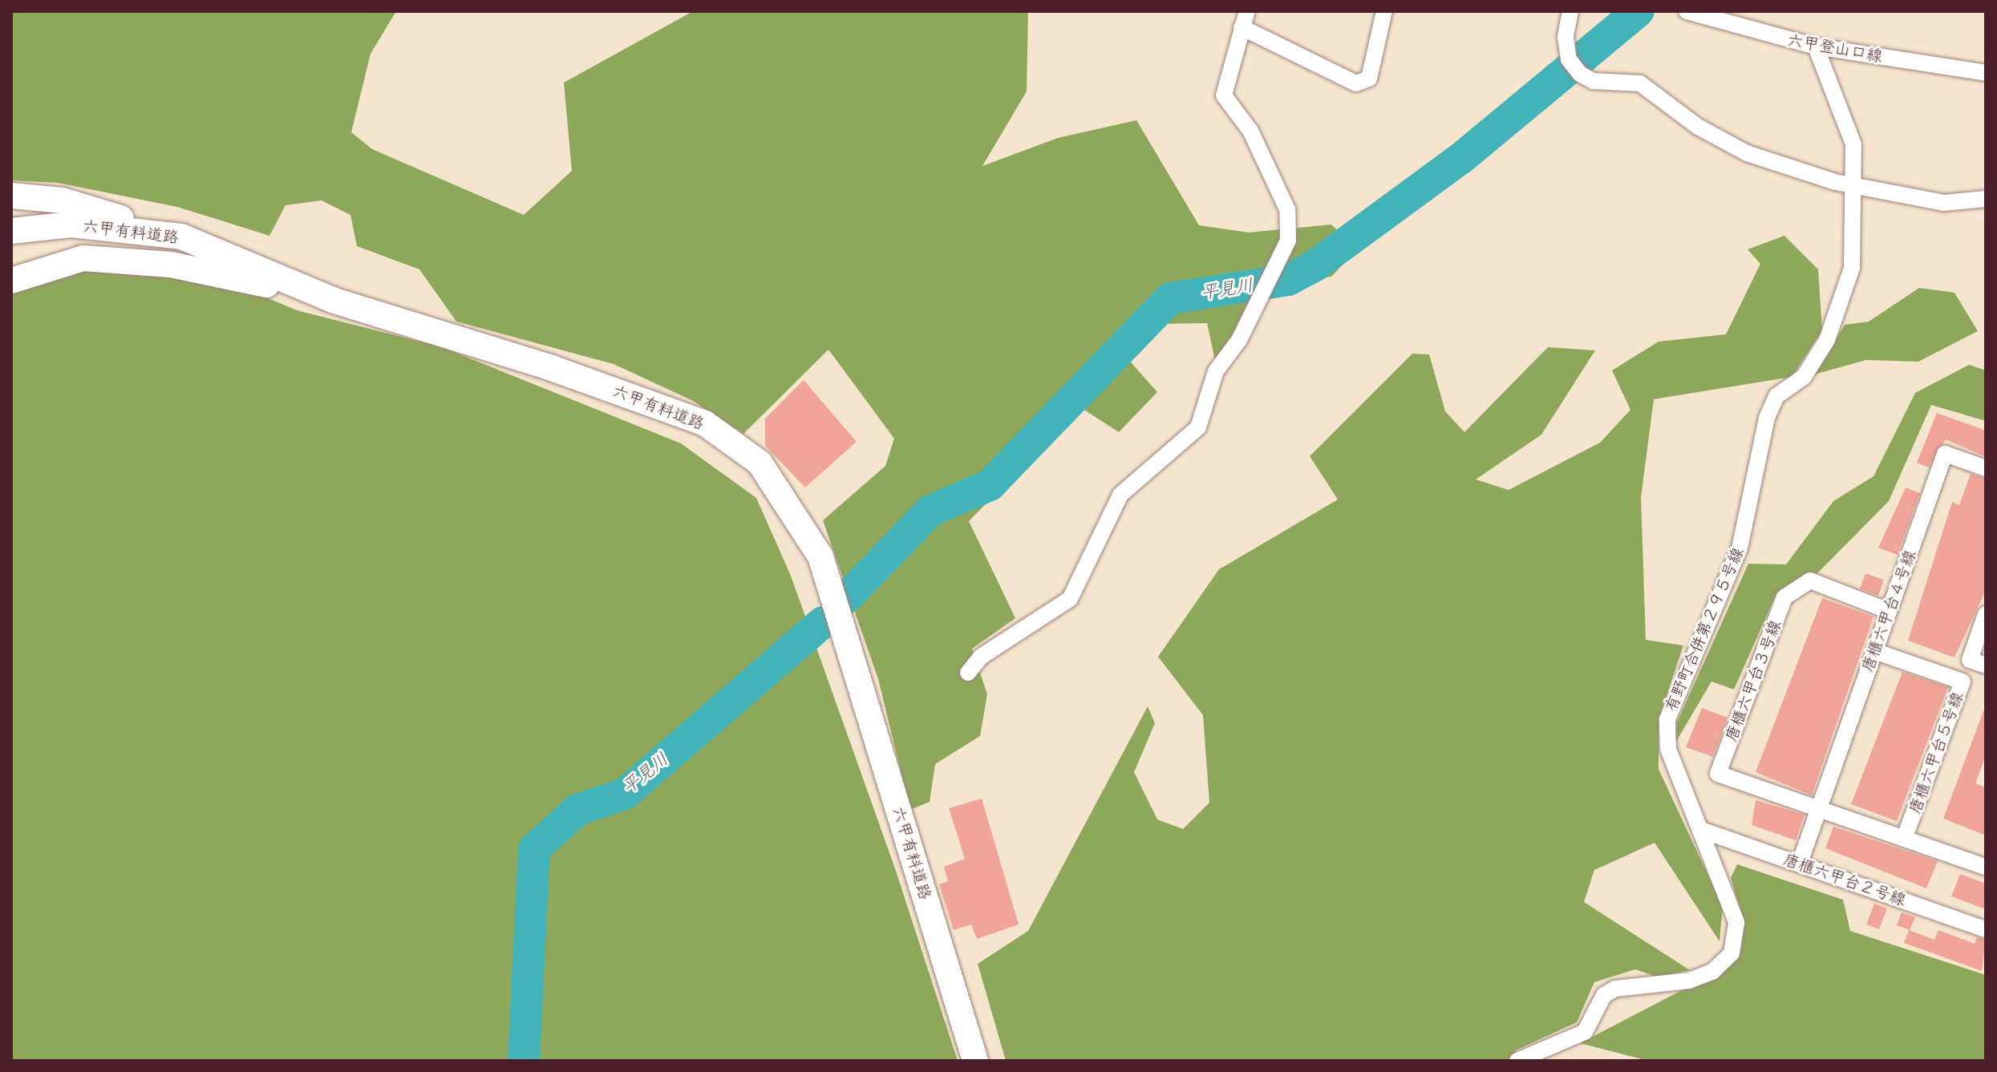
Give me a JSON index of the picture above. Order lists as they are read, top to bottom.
{
  "streets": {
    "main road": ["六甲有料道路"],
    "street": [
      "六甲登山口線",
      "唐櫃六甲台４号線",
      "有野町合併第２９５号線",
      "唐櫃六甲台３号線",
      "唐櫃六甲台５号線",
      "唐櫃六甲台２号線"
    ]
  },
  "crossings": [
    ["六甲登山口線", "有野町合併第２９５号線"],
    ["唐櫃六甲台４号線", "唐櫃六甲台３号線"],
    ["唐櫃六甲台４号線", "唐櫃六甲台５号線"],
    ["唐櫃六甲台４号線", "唐櫃六甲台２号線"],
    ["有野町合併第２９５号線", "唐櫃六甲台２号線"]
  ],
  "water": ["平見川"]
}
